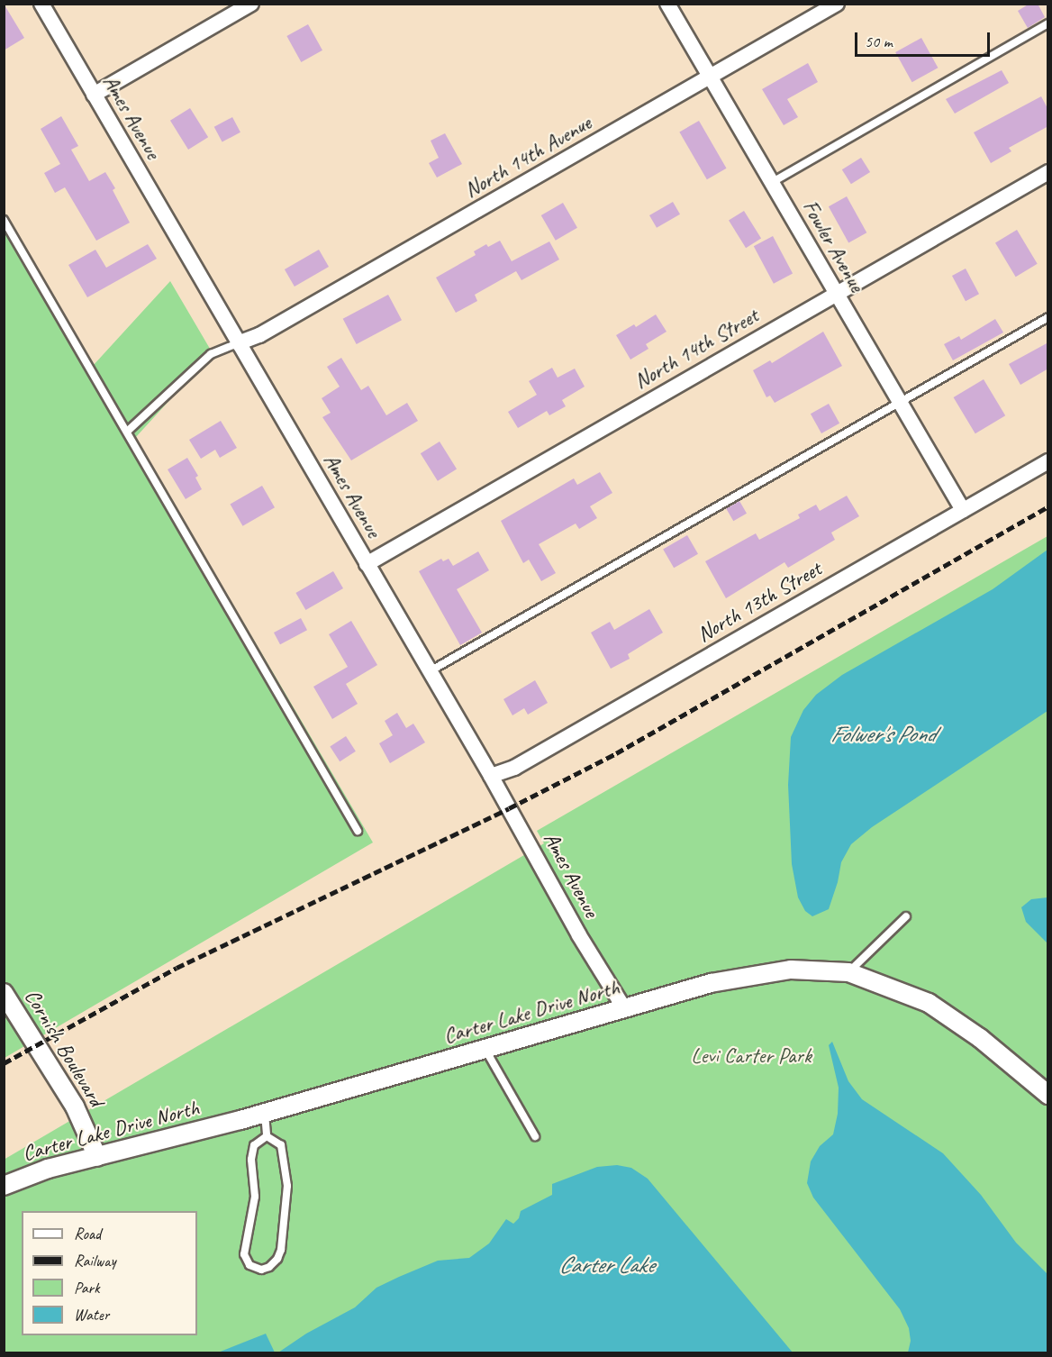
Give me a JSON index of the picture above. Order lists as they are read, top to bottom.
{
  "streets": {
    "street": [
      "Ames Avenue",
      "North 14th Avenue",
      "Fowler Avenue",
      "North 14th Street",
      "North 13th Street",
      "Carter Lake Drive North",
      "Cornish Boulevard"
    ]
  },
  "crossings": [
    ["Ames Avenue", "North 14th Avenue"],
    ["Ames Avenue", "North 14th Street"],
    ["Ames Avenue", "North 13th Street"],
    ["Ames Avenue", "Carter Lake Drive North"],
    ["North 14th Avenue", "Fowler Avenue"],
    ["Fowler Avenue", "North 14th Street"],
    ["Fowler Avenue", "North 13th Street"],
    ["Carter Lake Drive North", "Cornish Boulevard"]
  ],
  "water": ["Folwer's Pond", "Carter Lake"],
  "parks": ["Levi Carter Park"],
  "legend": [
    "Road",
    "Railway",
    "Park",
    "Water"
  ],
  "scale_bar": "50 m"
}
